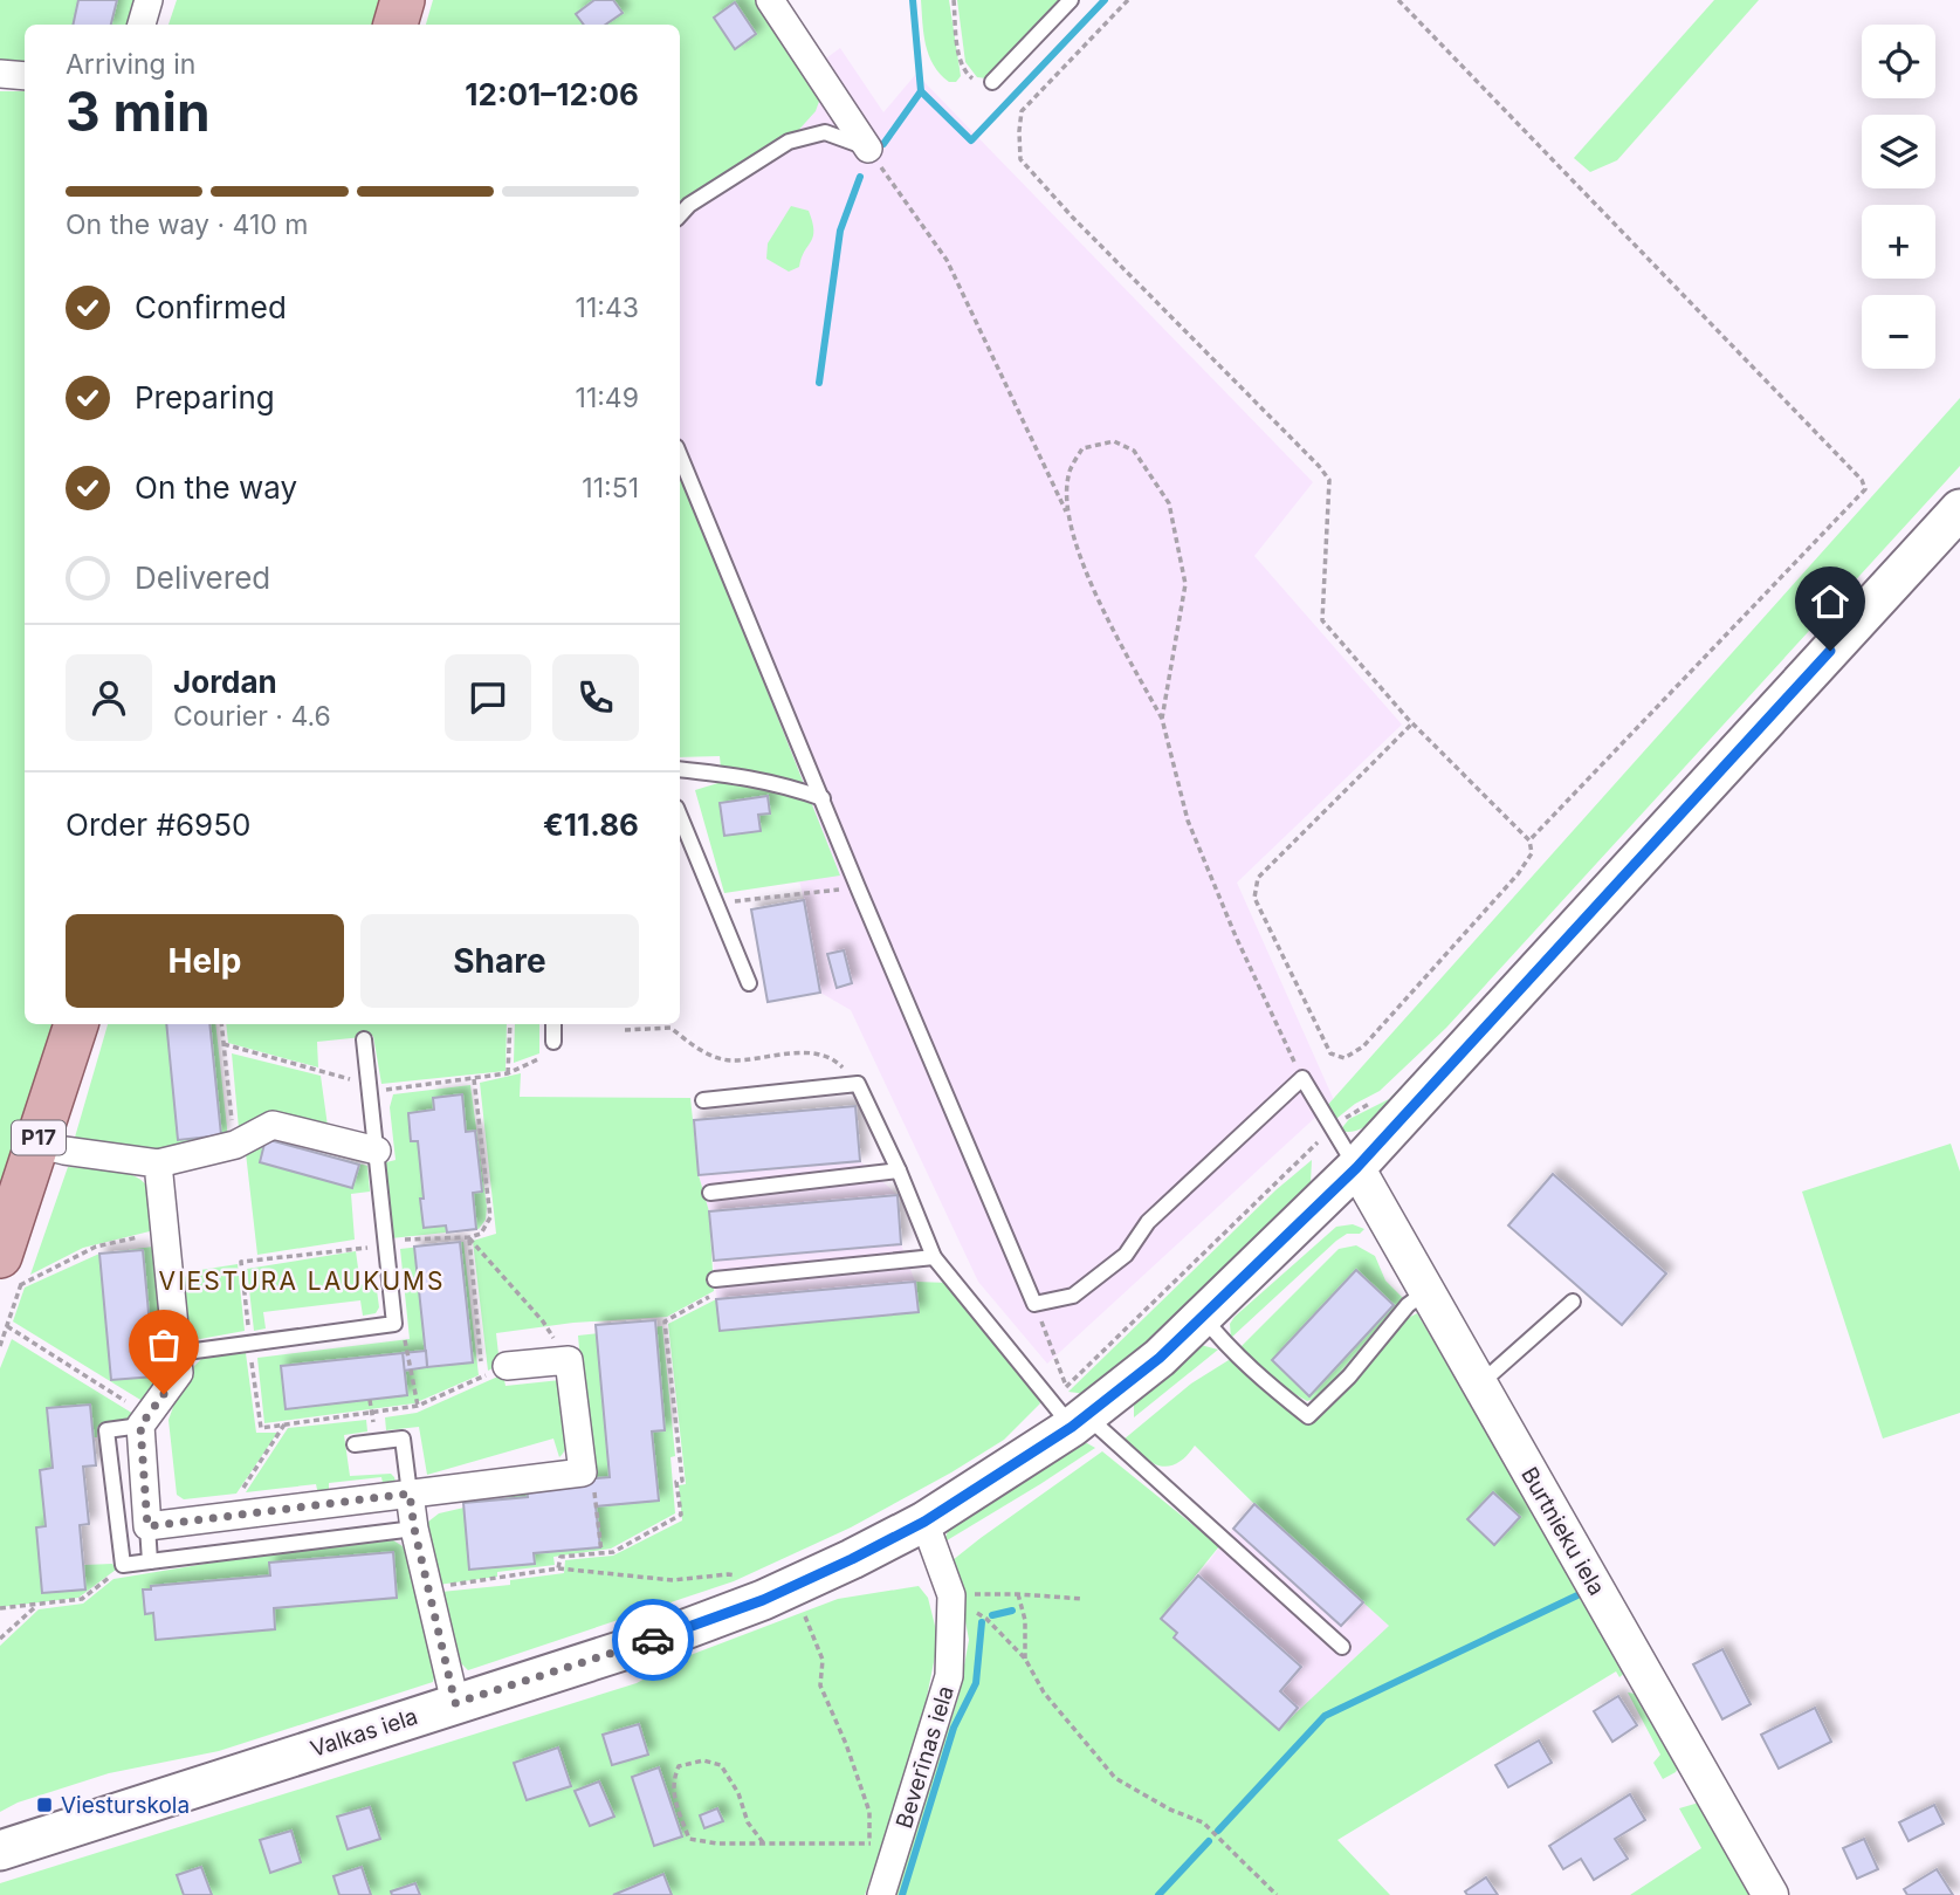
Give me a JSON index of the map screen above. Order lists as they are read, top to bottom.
{
  "streets": {
    "main road": ["P17", "Valkas iela"],
    "street": ["Burtnieku iela", "Beverīnas iela"]
  },
  "crossings": [
    ["Burtnieku iela", "Valkas iela"],
    ["Valkas iela", "Beverīnas iela"]
  ],
  "districts": ["VIESTURA LAUKUMS"],
  "places": {
    "transit": ["Viesturskola"]
  },
  "page": {
    "map_buttons": ["+", "−"],
    "heading": ["3 min", "Arriving in", "12:01–12:06"],
    "panel": [
      "Jordan",
      "Courier · 4.6",
      "Order #6950",
      "€11.86"
    ],
    "bar": "On the way · 410 m",
    "list": [
      ["Confirmed", "11:43"],
      ["Preparing", "11:49"],
      ["On the way", "11:51"],
      "Delivered"
    ],
    "buttons": ["Help", "Share"]
  }
}
